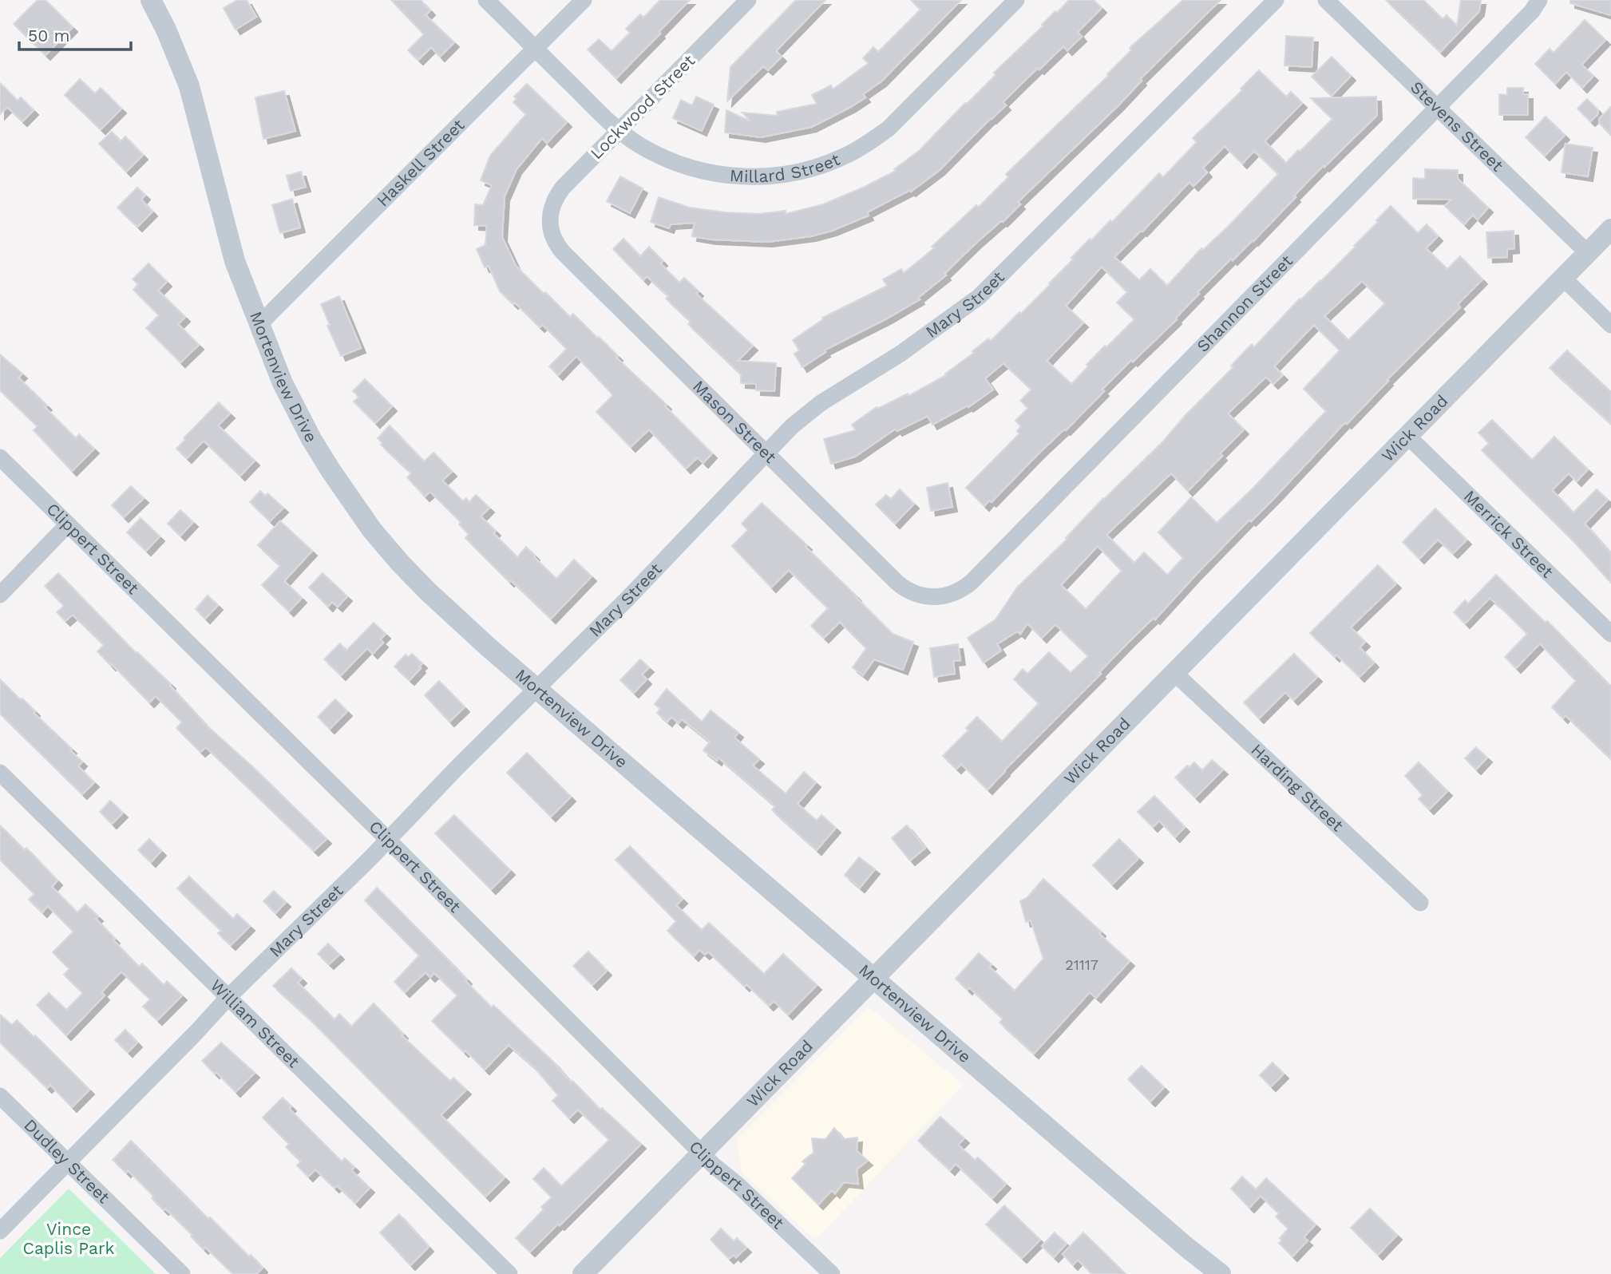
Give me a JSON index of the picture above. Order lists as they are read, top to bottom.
{
  "streets": {
    "street": [
      "Lockwood Street",
      "Stevens Street",
      "Haskell Street",
      "Millard Street",
      "Mary Street",
      "Shannon Street",
      "Mortenview Drive",
      "Mason Street",
      "Wick Road",
      "Merrick Street",
      "Clippert Street",
      "Harding Street",
      "William Street",
      "Dudley Street"
    ]
  },
  "crossings": [
    ["Lockwood Street", "Millard Street"],
    ["Lockwood Street", "Mason Street"],
    ["Stevens Street", "Shannon Street"],
    ["Stevens Street", "Wick Road"],
    ["Haskell Street", "Millard Street"],
    ["Haskell Street", "Mortenview Drive"],
    ["Mary Street", "Mortenview Drive"],
    ["Mary Street", "Mason Street"],
    ["Mary Street", "Clippert Street"],
    ["Mary Street", "William Street"],
    ["Mary Street", "Dudley Street"],
    ["Shannon Street", "Mason Street"],
    ["Mortenview Drive", "Wick Road"],
    ["Wick Road", "Merrick Street"],
    ["Wick Road", "Clippert Street"],
    ["Wick Road", "Harding Street"]
  ],
  "parks": ["Vince Caplis Park"],
  "house_numbers": ["21117"],
  "scale_bar": "50 m"
}
